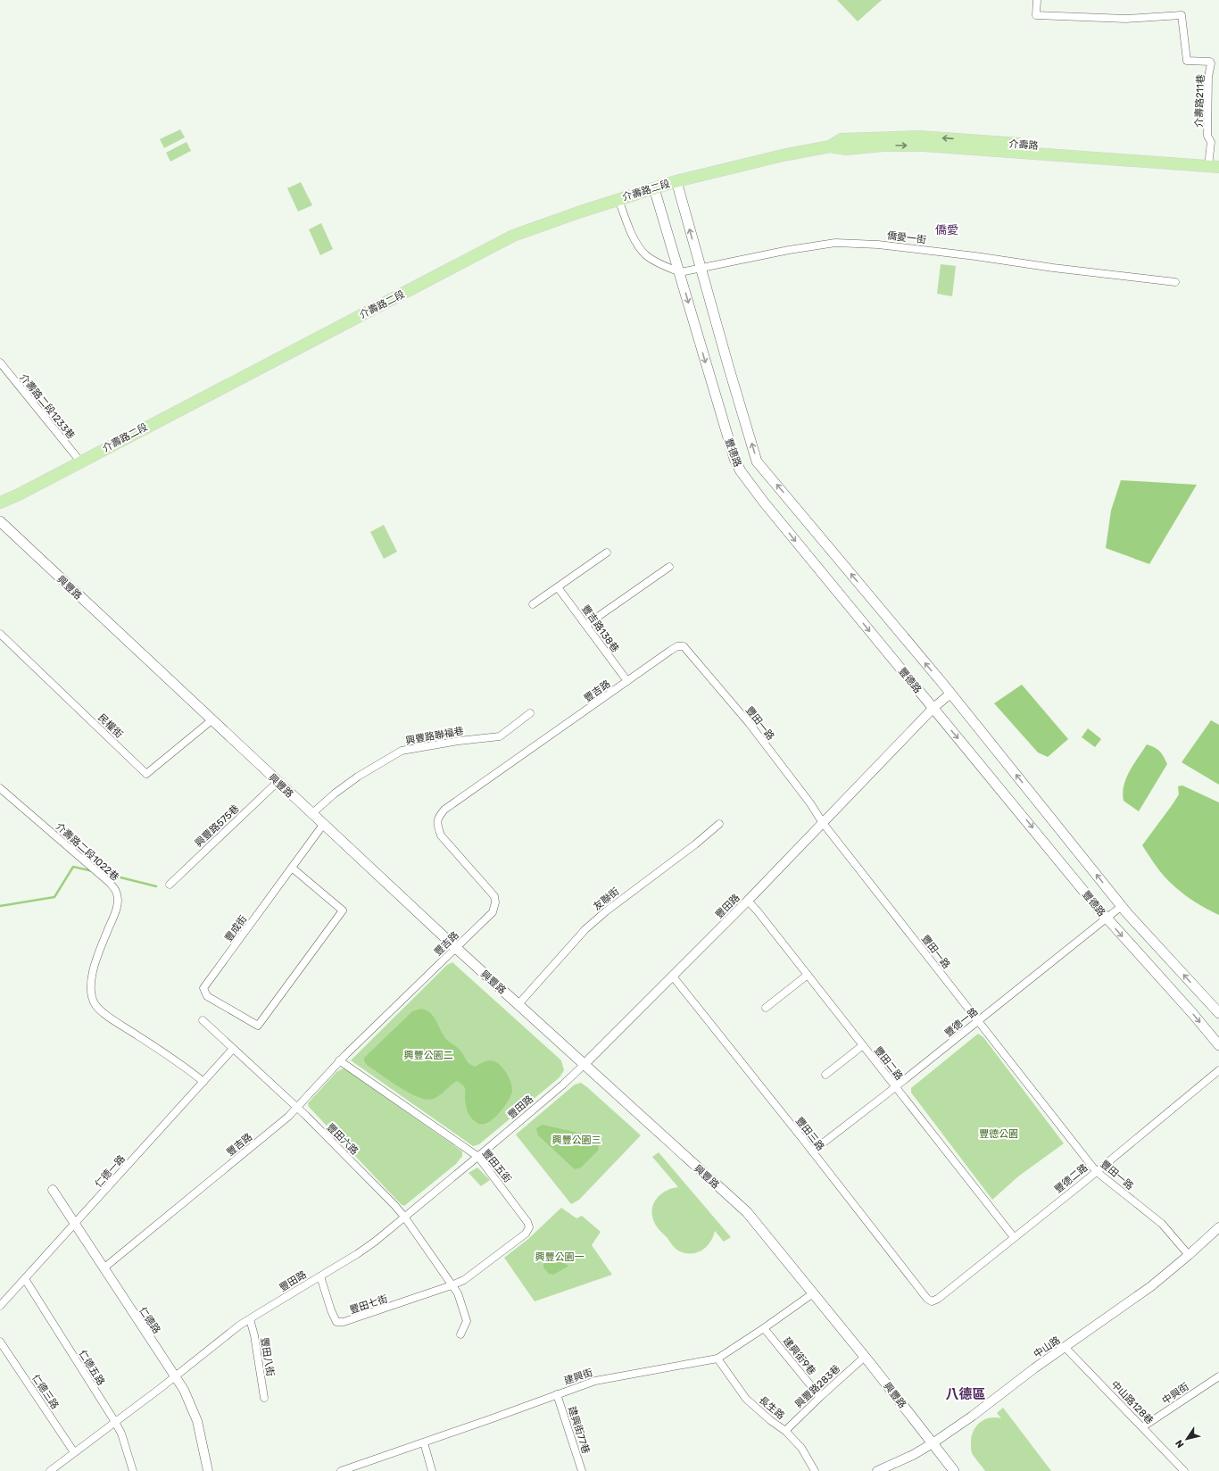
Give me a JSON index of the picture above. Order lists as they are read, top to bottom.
{
  "streets": {
    "main road": [
      "介壽路",
      "介壽路二段",
      "豐德路",
      "興豐路"
    ],
    "street": [
      "介壽路211巷",
      "僑愛一街",
      "介壽路二段1233巷",
      "豐吉路138巷",
      "豐吉路",
      "豐田一路",
      "民權街",
      "興豐路聯福巷",
      "興豐路575巷",
      "介壽路二段1022巷",
      "友聯街",
      "豐田路",
      "豐成街",
      "豐德一路",
      "豐田二路",
      "豐田三路",
      "豐田六路",
      "豐田五街",
      "仁德一路",
      "豐德二路",
      "豐田七街",
      "仁德路",
      "中山路",
      "建興街9巷",
      "豐田八街",
      "仁德五路",
      "建興街",
      "興豐路283巷",
      "仁德三路",
      "中興街",
      "中山路128巷",
      "長生路",
      "建興街77巷"
    ]
  },
  "crossings": [
    ["介壽路211巷", "介壽路"],
    ["介壽路", "介壽路二段"],
    ["介壽路二段", "介壽路二段1233巷"],
    ["介壽路二段", "豐德路"],
    ["僑愛一街", "豐德路"],
    ["豐德路", "豐田路"],
    ["豐德路", "豐德一路"],
    ["興豐路", "豐吉路"],
    ["興豐路", "民權街"],
    ["興豐路", "興豐路聯福巷"],
    ["興豐路", "興豐路575巷"],
    ["興豐路", "友聯街"],
    ["興豐路", "豐田路"],
    ["興豐路", "豐成街"],
    ["興豐路", "中山路"],
    ["興豐路", "建興街"],
    ["興豐路", "興豐路283巷"],
    ["豐吉路138巷", "豐吉路"],
    ["豐吉路", "豐田一路"],
    ["豐吉路", "豐田六路"],
    ["豐吉路", "豐田五街"],
    ["豐吉路", "仁德路"],
    ["豐田一路", "豐田路"],
    ["豐田一路", "豐德一路"],
    ["豐田一路", "豐德二路"],
    ["豐田一路", "中山路"],
    ["介壽路二段1022巷", "仁德一路"],
    ["豐田路", "豐田二路"],
    ["豐田路", "豐田三路"],
    ["豐田路", "豐田六路"],
    ["豐田路", "豐田五街"],
    ["豐田路", "豐田七街"],
    ["豐田路", "仁德路"],
    ["豐田路", "豐田八街"],
    ["豐田路", "仁德五路"],
    ["豐田路", "仁德三路"],
    ["豐德一路", "豐田二路"],
    ["豐德一路", "豐田三路"],
    ["豐田二路", "豐德二路"],
    ["豐田三路", "豐德二路"],
    ["豐田六路", "豐田五街"],
    ["豐田六路", "仁德一路"],
    ["豐田六路", "豐田七街"],
    ["豐田五街", "豐田七街"],
    ["仁德一路", "仁德路"],
    ["仁德一路", "仁德五路"],
    ["中山路", "中山路128巷"],
    ["建興街9巷", "建興街"],
    ["建興街9巷", "興豐路283巷"],
    ["建興街", "長生路"],
    ["建興街", "建興街77巷"],
    ["興豐路283巷", "長生路"],
    ["中興街", "中山路128巷"]
  ],
  "districts": ["僑愛", "八德區"],
  "parks": [
    "興豐公園二",
    "豐德公園",
    "興豐公園三",
    "興豐公園一"
  ],
  "north": "bottom left"
}
